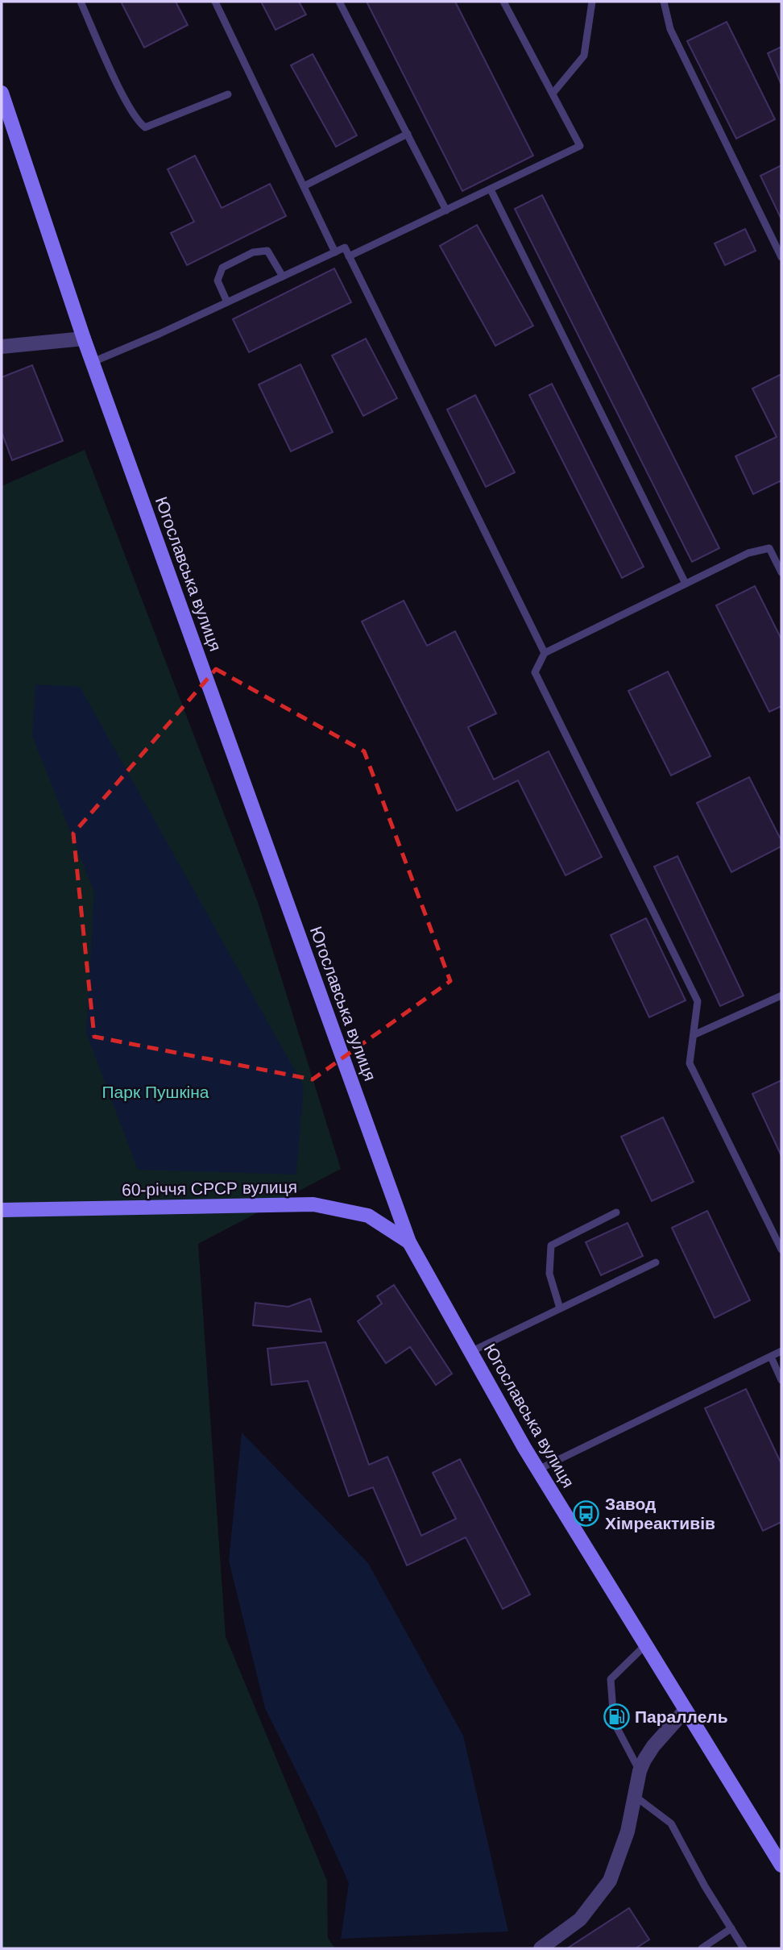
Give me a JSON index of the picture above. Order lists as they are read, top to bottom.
{
  "streets": {
    "street": ["Югославська вулиця", "60-річчя СРСР вулиця"]
  },
  "crossings": [
    ["Югославська вулиця", "60-річчя СРСР вулиця"]
  ],
  "parks": ["Парк Пушкіна"],
  "places": {
    "bus stop": ["Завод Хімреактивів"],
    "fuel station": ["Параллель"]
  }
}
